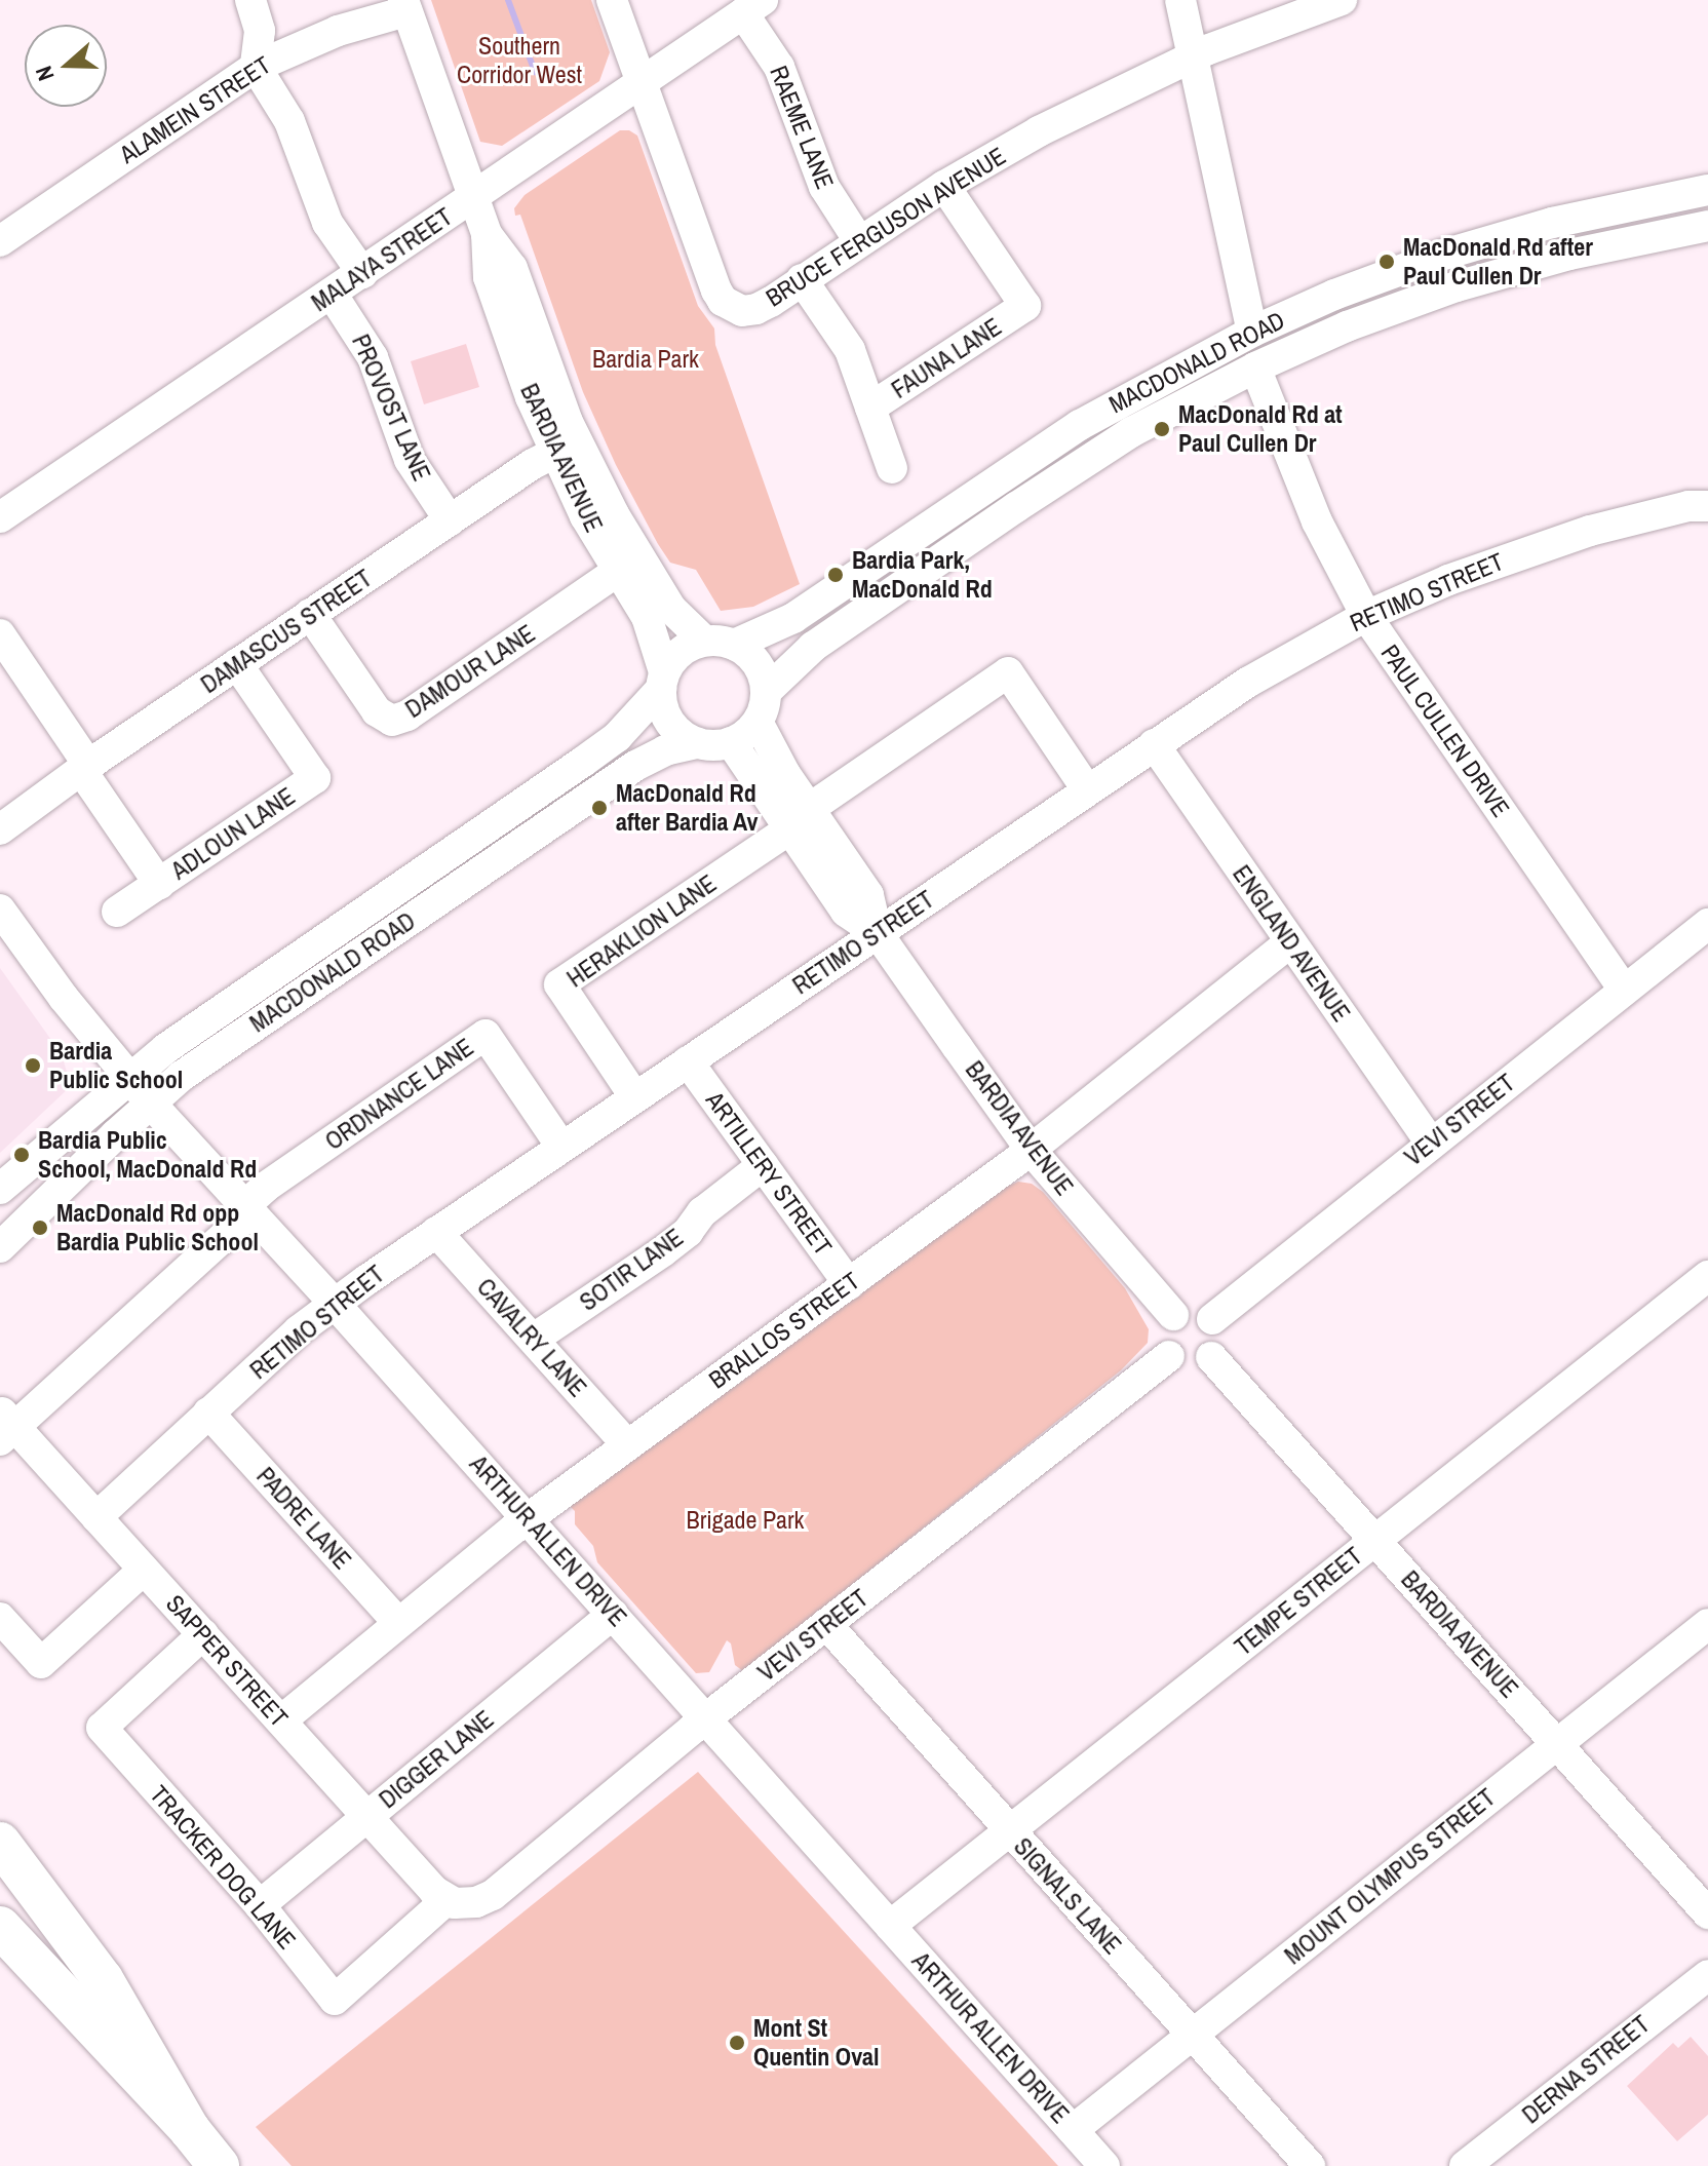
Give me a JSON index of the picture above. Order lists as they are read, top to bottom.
{
  "streets": {
    "street": [
      "ALAMEIN STREET",
      "RAEME LANE",
      "BRUCE FERGUSON AVENUE",
      "MALAYA STREET",
      "FAUNA LANE",
      "MACDONALD ROAD",
      "PROVOST LANE",
      "BARDIA AVENUE",
      "RETIMO STREET",
      "DAMASCUS STREET",
      "DAMOUR LANE",
      "PAUL CULLEN DRIVE",
      "ADLOUN LANE",
      "HERAKLION LANE",
      "ENGLAND AVENUE",
      "ORDNANCE LANE",
      "VEVI STREET",
      "ARTILLERY STREET",
      "SOTIR LANE",
      "BRALLOS STREET",
      "CAVALRY LANE",
      "PADRE LANE",
      "ARTHUR ALLEN DRIVE",
      "TEMPE STREET",
      "SAPPER STREET",
      "DIGGER LANE",
      "TRACKER DOG LANE",
      "MOUNT OLYMPUS STREET",
      "SIGNALS LANE",
      "DERNA STREET"
    ]
  },
  "crossings": [
    ["ALAMEIN STREET", "BARDIA AVENUE"],
    ["RAEME LANE", "BRUCE FERGUSON AVENUE"],
    ["RAEME LANE", "MALAYA STREET"],
    ["BRUCE FERGUSON AVENUE", "MALAYA STREET"],
    ["BRUCE FERGUSON AVENUE", "FAUNA LANE"],
    ["MALAYA STREET", "PROVOST LANE"],
    ["MALAYA STREET", "BARDIA AVENUE"],
    ["MACDONALD ROAD", "BARDIA AVENUE"],
    ["MACDONALD ROAD", "PAUL CULLEN DRIVE"],
    ["MACDONALD ROAD", "ARTHUR ALLEN DRIVE"],
    ["PROVOST LANE", "DAMASCUS STREET"],
    ["BARDIA AVENUE", "RETIMO STREET"],
    ["BARDIA AVENUE", "DAMASCUS STREET"],
    ["BARDIA AVENUE", "DAMOUR LANE"],
    ["BARDIA AVENUE", "HERAKLION LANE"],
    ["BARDIA AVENUE", "VEVI STREET"],
    ["BARDIA AVENUE", "BRALLOS STREET"],
    ["BARDIA AVENUE", "TEMPE STREET"],
    ["BARDIA AVENUE", "MOUNT OLYMPUS STREET"],
    ["RETIMO STREET", "PAUL CULLEN DRIVE"],
    ["RETIMO STREET", "HERAKLION LANE"],
    ["RETIMO STREET", "ENGLAND AVENUE"],
    ["RETIMO STREET", "ORDNANCE LANE"],
    ["RETIMO STREET", "ARTILLERY STREET"],
    ["RETIMO STREET", "CAVALRY LANE"],
    ["RETIMO STREET", "PADRE LANE"],
    ["RETIMO STREET", "ARTHUR ALLEN DRIVE"],
    ["RETIMO STREET", "SAPPER STREET"],
    ["DAMASCUS STREET", "DAMOUR LANE"],
    ["DAMASCUS STREET", "ADLOUN LANE"],
    ["PAUL CULLEN DRIVE", "VEVI STREET"],
    ["ENGLAND AVENUE", "VEVI STREET"],
    ["ENGLAND AVENUE", "BRALLOS STREET"],
    ["ORDNANCE LANE", "ARTHUR ALLEN DRIVE"],
    ["ORDNANCE LANE", "SAPPER STREET"],
    ["VEVI STREET", "ARTHUR ALLEN DRIVE"],
    ["VEVI STREET", "SAPPER STREET"],
    ["VEVI STREET", "TRACKER DOG LANE"],
    ["VEVI STREET", "SIGNALS LANE"],
    ["ARTILLERY STREET", "SOTIR LANE"],
    ["ARTILLERY STREET", "BRALLOS STREET"],
    ["SOTIR LANE", "CAVALRY LANE"],
    ["BRALLOS STREET", "CAVALRY LANE"],
    ["BRALLOS STREET", "PADRE LANE"],
    ["BRALLOS STREET", "ARTHUR ALLEN DRIVE"],
    ["BRALLOS STREET", "SAPPER STREET"],
    ["ARTHUR ALLEN DRIVE", "TEMPE STREET"],
    ["ARTHUR ALLEN DRIVE", "DIGGER LANE"],
    ["ARTHUR ALLEN DRIVE", "MOUNT OLYMPUS STREET"],
    ["TEMPE STREET", "SIGNALS LANE"],
    ["SAPPER STREET", "DIGGER LANE"],
    ["SAPPER STREET", "TRACKER DOG LANE"],
    ["DIGGER LANE", "TRACKER DOG LANE"],
    ["MOUNT OLYMPUS STREET", "SIGNALS LANE"]
  ],
  "parks": ["Southern Corridor West", "Bardia Park", "Brigade Park"],
  "places": [
    "MacDonald Rd after Paul Cullen Dr",
    "MacDonald Rd at Paul Cullen Dr",
    "Bardia Park, MacDonald Rd",
    "MacDonald Rd after Bardia Av",
    "Bardia Public School",
    "Bardia Public School, MacDonald Rd",
    "MacDonald Rd opp Bardia Public School",
    "Mont St Quentin Oval"
  ],
  "north": "left"
}
